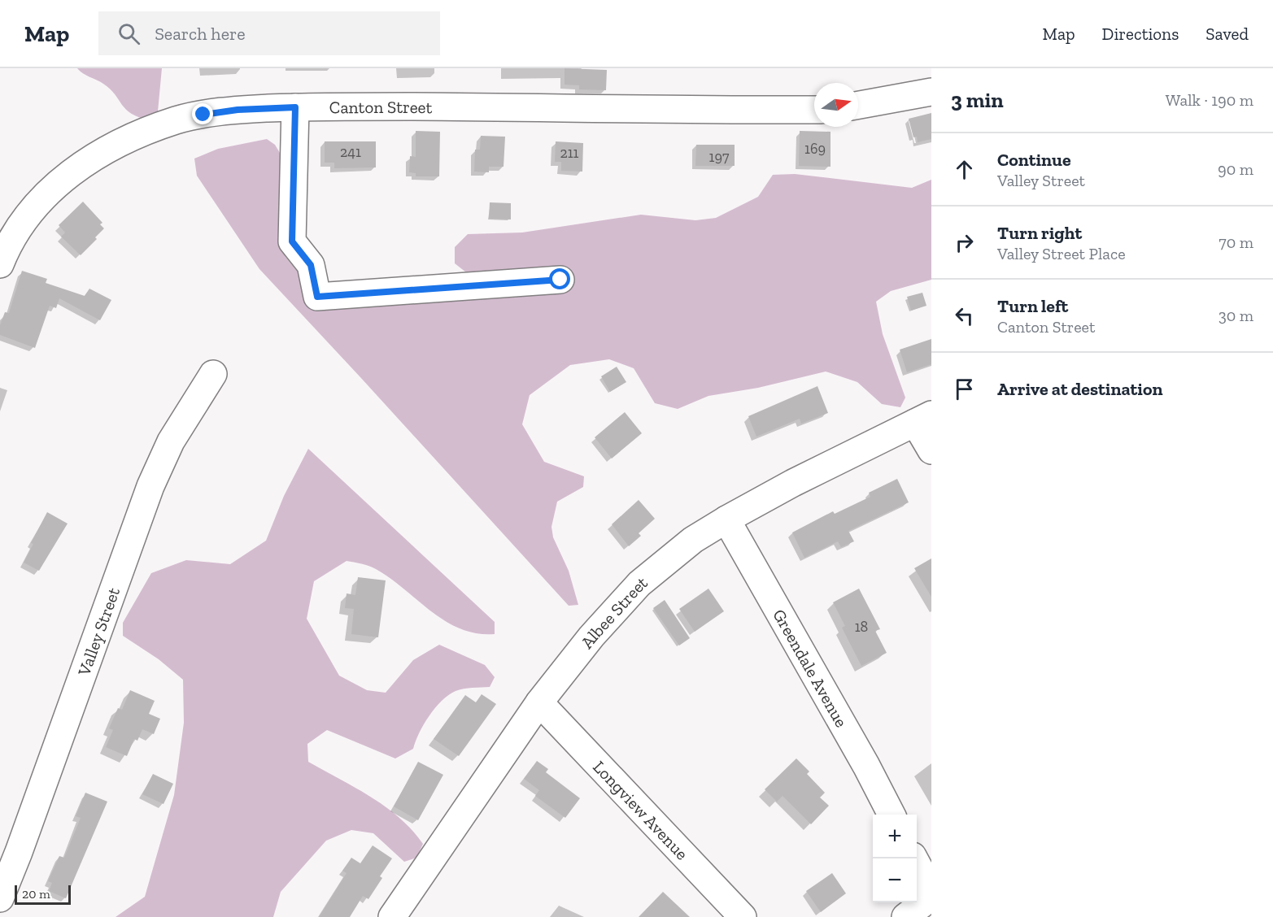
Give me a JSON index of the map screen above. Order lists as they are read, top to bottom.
{
  "streets": {
    "street": [
      "Canton Street",
      "Albee Street",
      "Valley Street",
      "Greendale Avenue",
      "Longview Avenue"
    ]
  },
  "crossings": [
    ["Albee Street", "Greendale Avenue"],
    ["Albee Street", "Longview Avenue"]
  ],
  "house_numbers": [
    "169",
    "241",
    "211",
    "197",
    "18"
  ],
  "scale_bar": "20 m",
  "north": "right",
  "page": {
    "header": "Map",
    "search": "Search here",
    "nav": ["Map", "Directions", "Saved"],
    "heading": ["3 min", "Walk · 190 m"],
    "list": [
      ["Continue", "Valley Street", "90 m"],
      ["Turn right", "Valley Street Place", "70 m"],
      ["Turn left", "Canton Street", "30 m"],
      "Arrive at destination"
    ],
    "map_buttons": ["+", "−"],
    "scale": "20 m"
  }
}
